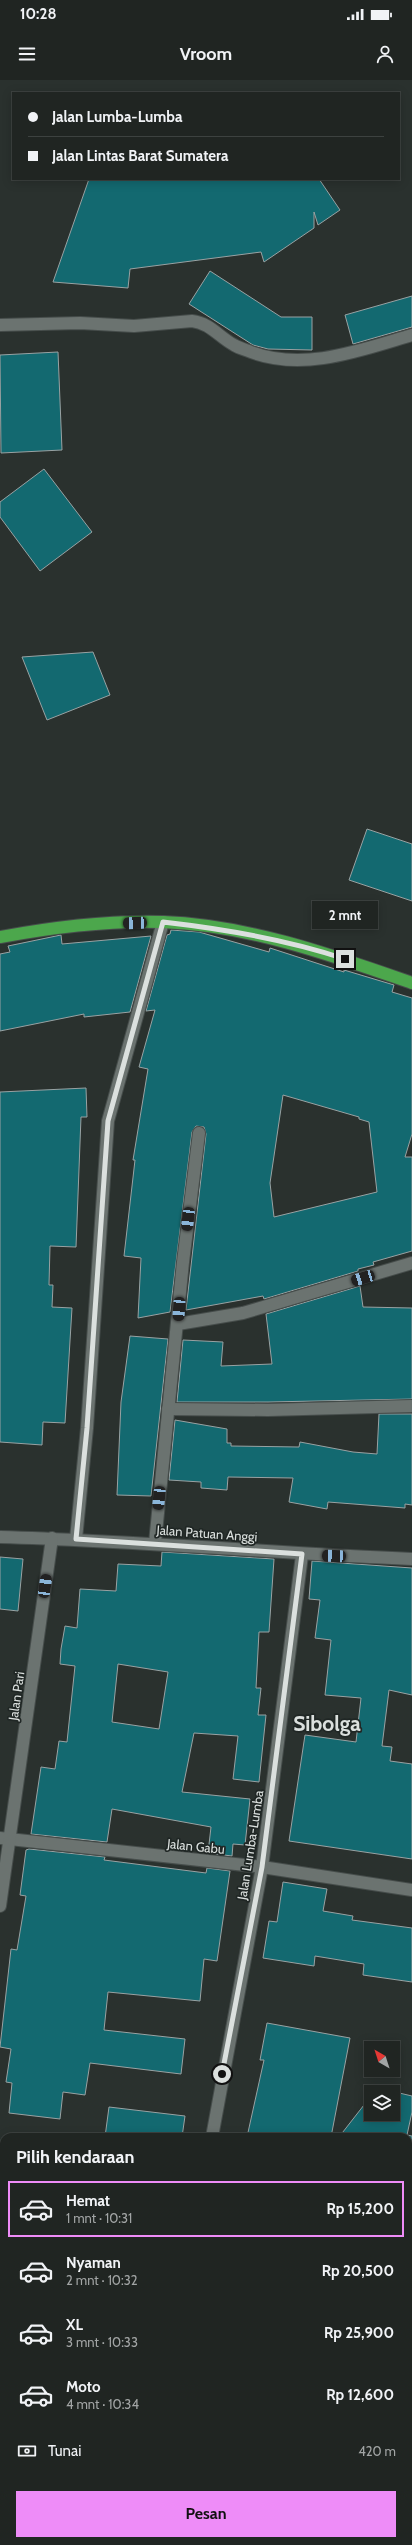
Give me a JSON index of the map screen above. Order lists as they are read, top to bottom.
{
  "streets": {
    "street": [
      "Jalan Patuan Anggi",
      "Jalan Pari",
      "Jalan Lumba-Lumba",
      "Jalan Gabu"
    ]
  },
  "crossings": [
    ["Jalan Patuan Anggi", "Jalan Pari"],
    ["Jalan Patuan Anggi", "Jalan Lumba-Lumba"],
    ["Jalan Pari", "Jalan Gabu"],
    ["Jalan Lumba-Lumba", "Jalan Gabu"]
  ],
  "districts": ["Sibolga"],
  "north": "top left",
  "page": {
    "status": "10:28",
    "header": "Vroom",
    "banner": ["Jalan Lumba-Lumba", "Jalan Lintas Barat Sumatera"],
    "bubble": "2 mnt",
    "heading": "Pilih kendaraan",
    "list": [
      {
        "name": "Hemat",
        "note": "1 mnt · 10:31",
        "value": "Rp 15,200"
      },
      {
        "name": "Nyaman",
        "note": "2 mnt · 10:32",
        "value": "Rp 20,500"
      },
      {
        "name": "XL",
        "note": "3 mnt · 10:33",
        "value": "Rp 25,900"
      },
      {
        "name": "Moto",
        "note": "4 mnt · 10:34",
        "value": "Rp 12,600"
      }
    ],
    "pay": ["Tunai", "420 m"],
    "buttons": "Pesan"
  }
}
